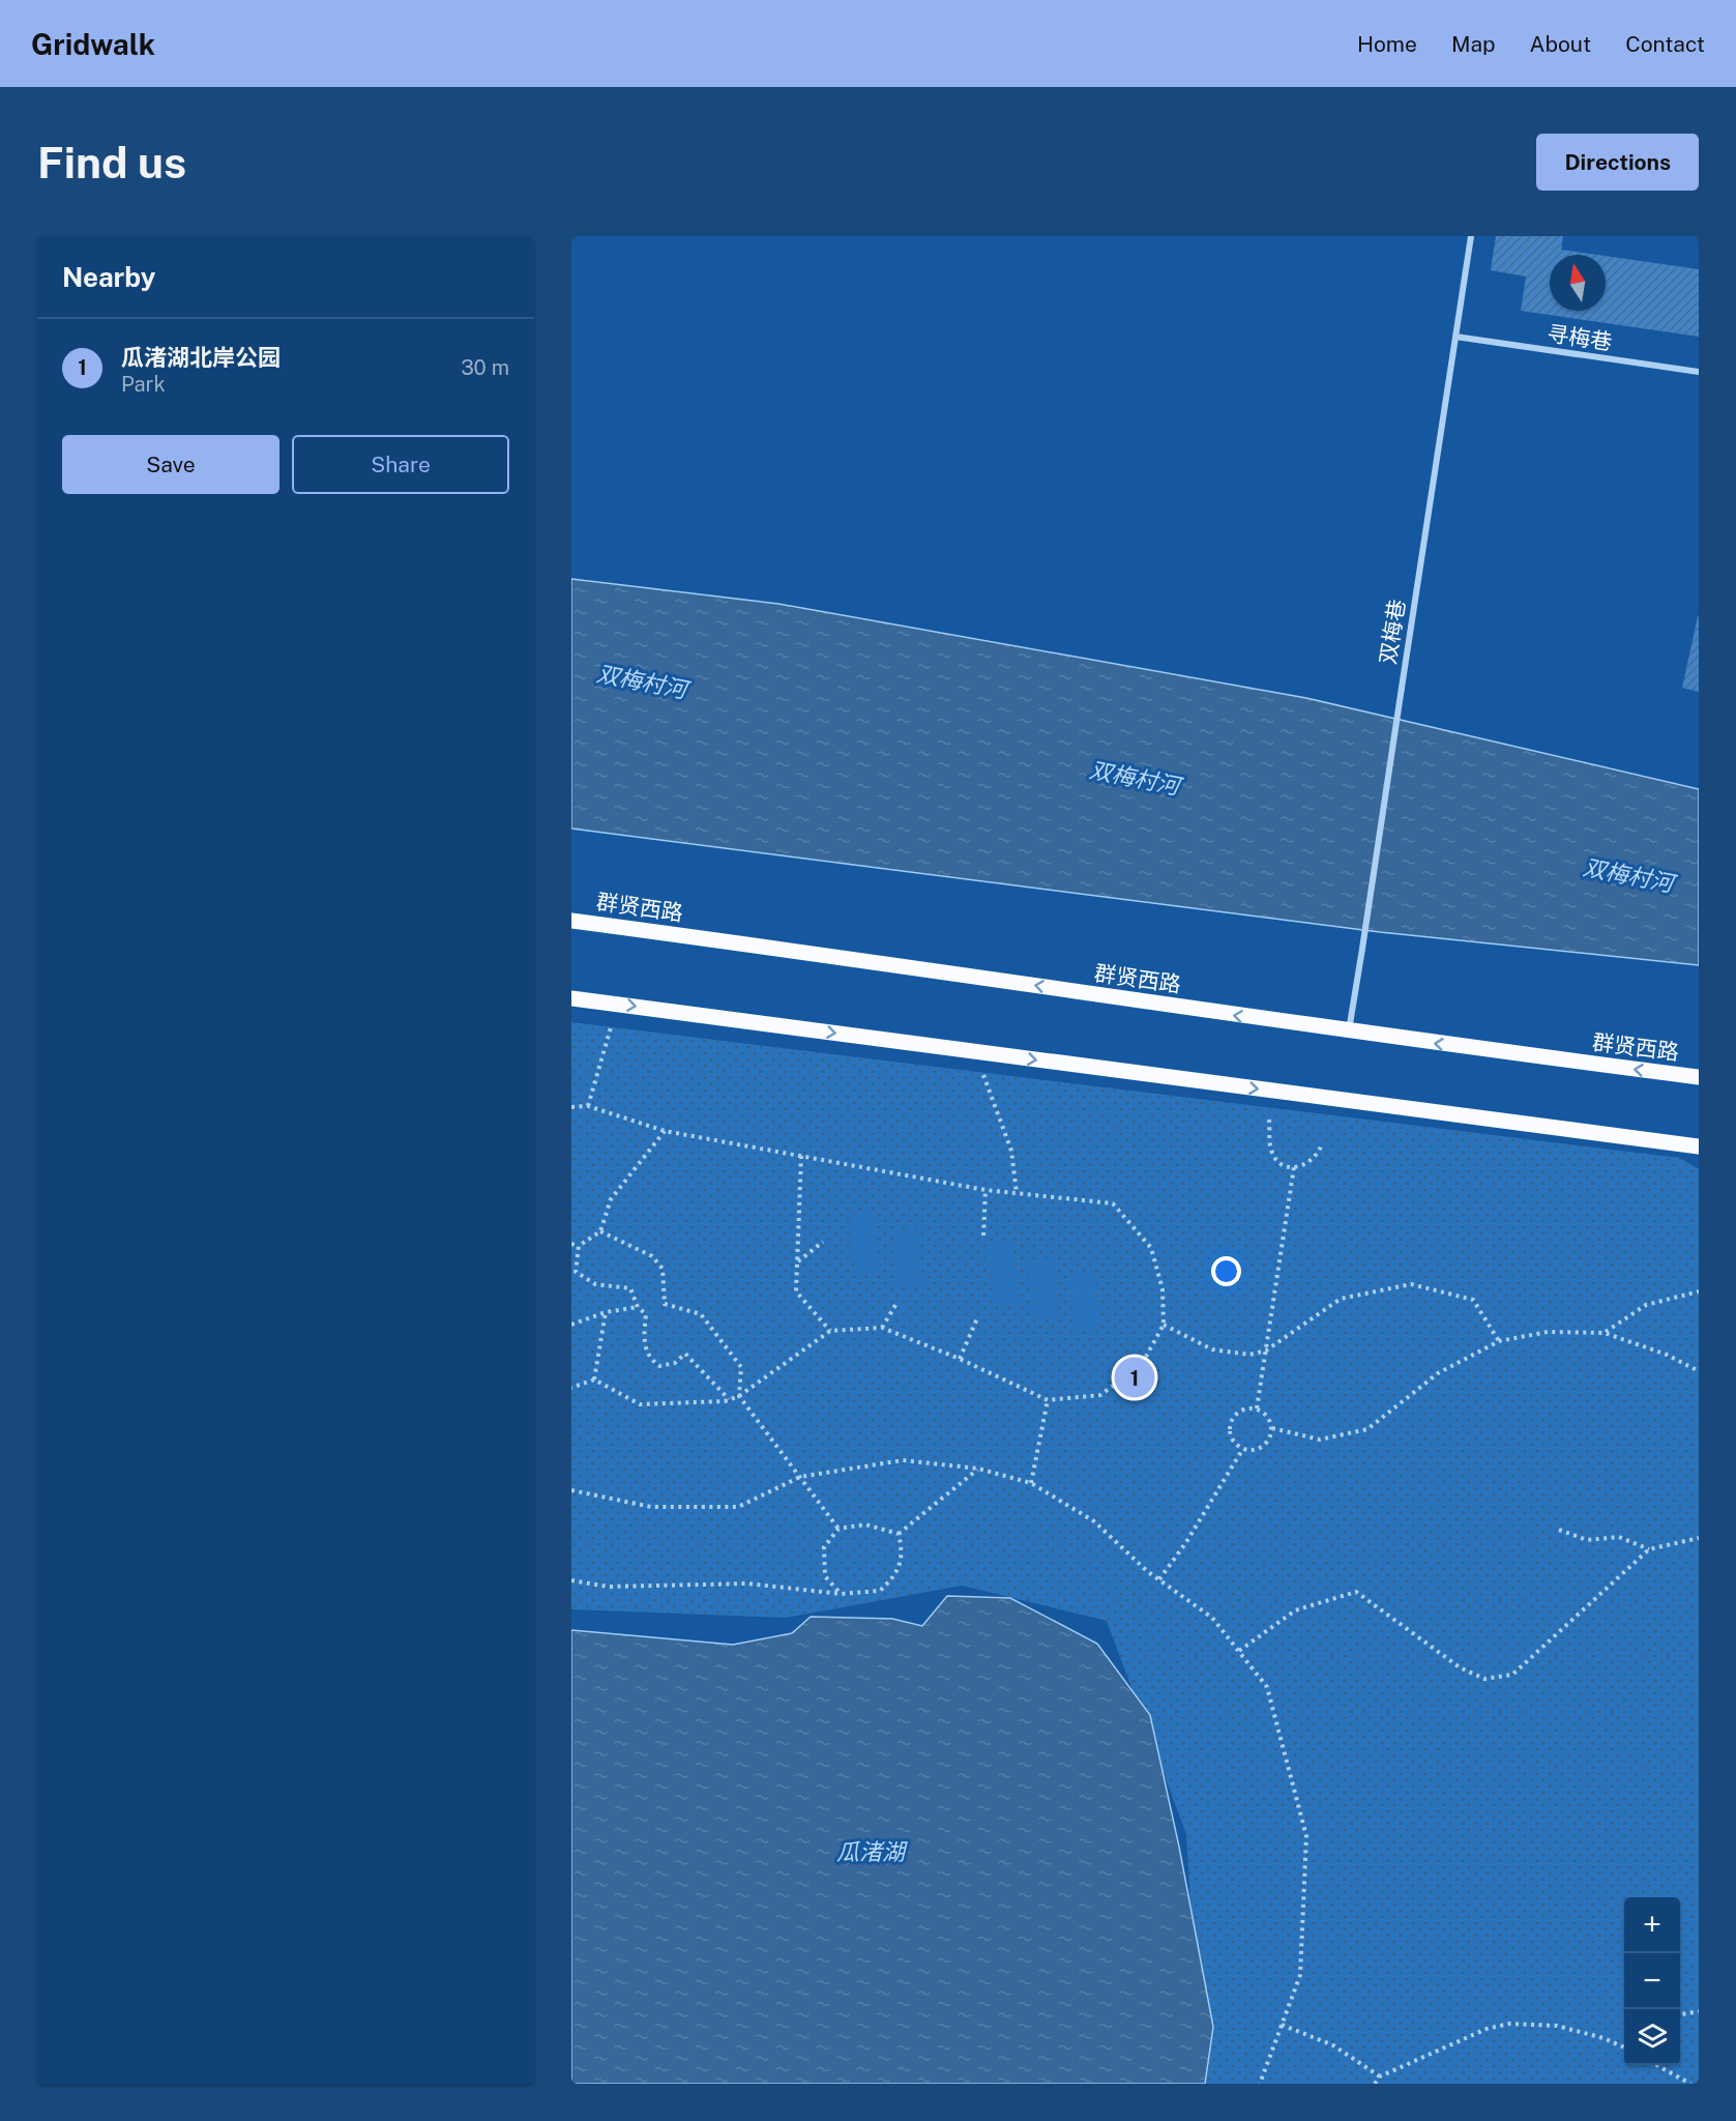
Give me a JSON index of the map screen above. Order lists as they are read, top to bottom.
{
  "streets": {
    "main road": ["群贤西路"],
    "street": ["寻梅巷", "双梅巷"]
  },
  "crossings": [
    ["寻梅巷", "双梅巷"],
    ["双梅巷", "群贤西路"]
  ],
  "water": ["双梅村河", "瓜渚湖"],
  "north": "top",
  "page": {
    "header": "Gridwalk",
    "nav": [
      "Home",
      "Map",
      "About",
      "Contact"
    ],
    "buttons": [
      "Directions",
      ["Save", "Share"]
    ],
    "title": "Find us",
    "heading": "Nearby",
    "list": [
      {
        "mark": "1",
        "name": "瓜渚湖北岸公园",
        "note": "Park",
        "value": "30 m"
      }
    ],
    "pins": "1",
    "map_buttons": ["+", "−"]
  }
}
